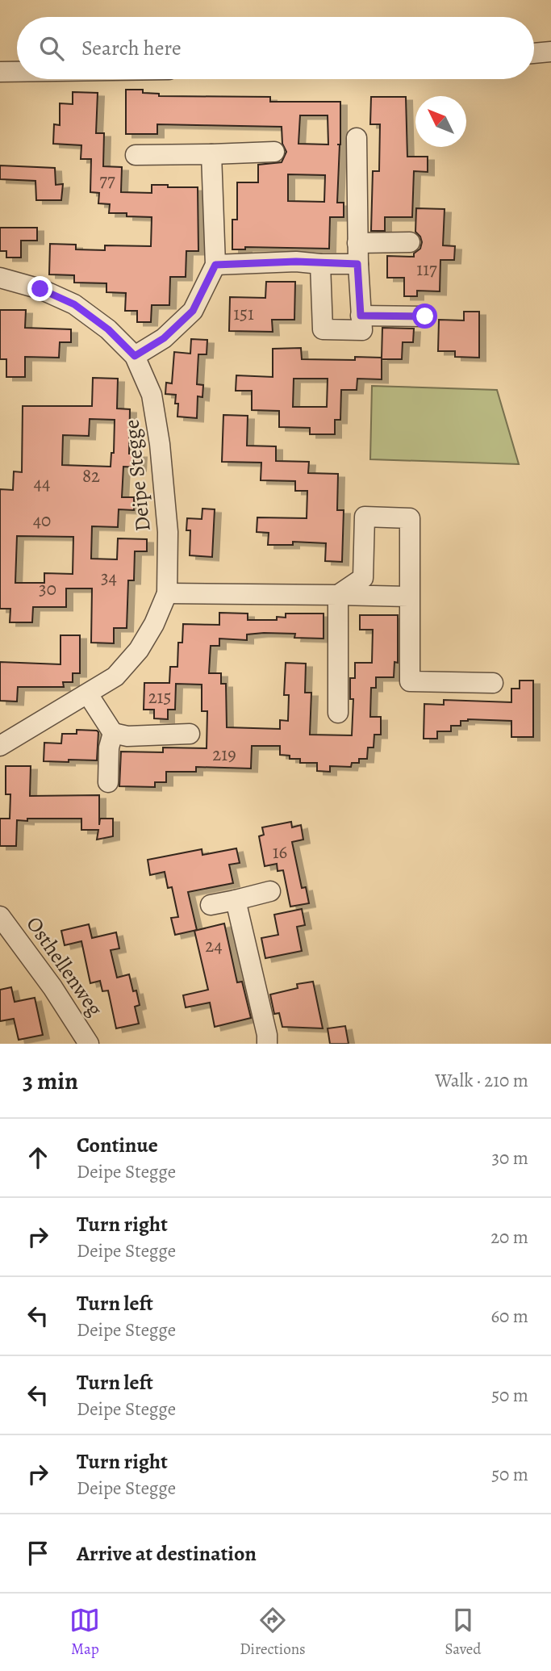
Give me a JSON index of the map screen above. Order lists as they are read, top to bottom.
{
  "streets": {
    "street": ["Deipe Stegge", "Osthellenweg"]
  },
  "house_numbers": [
    "77",
    "117",
    "151",
    "82",
    "44",
    "40",
    "34",
    "30",
    "215",
    "219",
    "16",
    "24"
  ],
  "north": "top left",
  "page": {
    "search": "Search here",
    "heading": ["3 min", "Walk · 210 m"],
    "list": [
      ["Continue", "Deipe Stegge", "30 m"],
      ["Turn right", "Deipe Stegge", "20 m"],
      ["Turn left", "Deipe Stegge", "60 m"],
      ["Turn left", "Deipe Stegge", "50 m"],
      ["Turn right", "Deipe Stegge", "50 m"],
      "Arrive at destination"
    ],
    "nav": ["Map", "Directions", "Saved"]
  }
}
